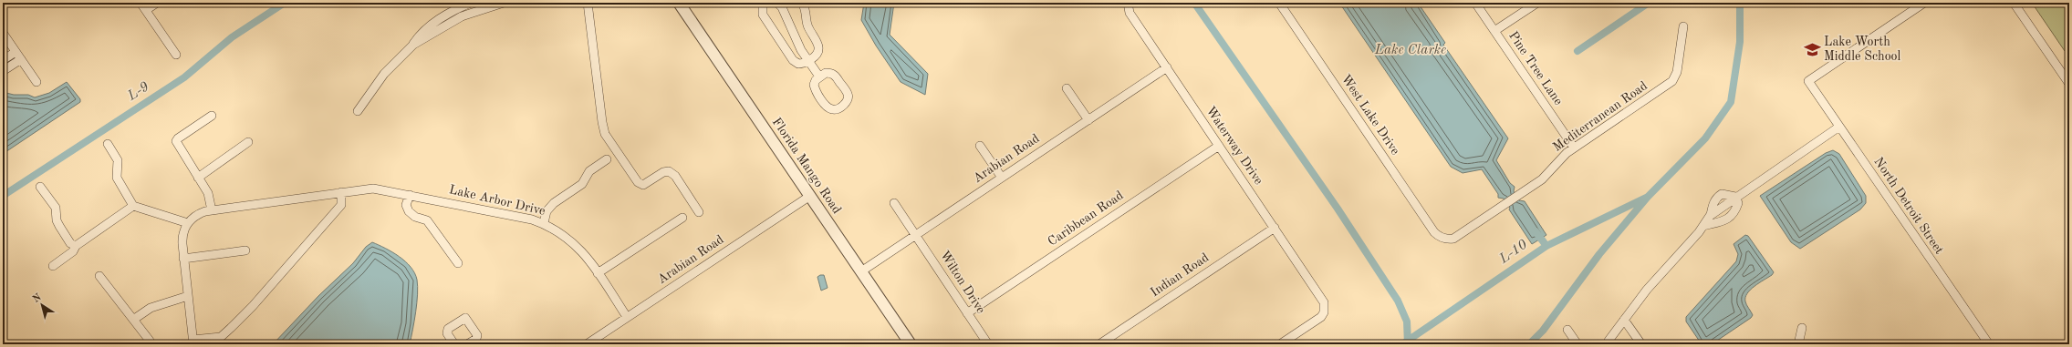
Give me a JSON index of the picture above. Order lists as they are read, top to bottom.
{
  "streets": {
    "street": [
      "Pine Tree Lane",
      "West Lake Drive",
      "Mediterranean Road",
      "Waterway Drive",
      "Arabian Road",
      "Florida Mango Road",
      "Lake Arbor Drive",
      "North Detroit Street",
      "Caribbean Road",
      "Indian Road",
      "Wilton Drive"
    ]
  },
  "crossings": [
    ["Pine Tree Lane", "Mediterranean Road"],
    ["West Lake Drive", "Mediterranean Road"],
    ["Waterway Drive", "Arabian Road"],
    ["Waterway Drive", "Caribbean Road"],
    ["Waterway Drive", "Indian Road"],
    ["Arabian Road", "Florida Mango Road"],
    ["Arabian Road", "Lake Arbor Drive"],
    ["Arabian Road", "Wilton Drive"],
    ["Caribbean Road", "Wilton Drive"]
  ],
  "water": ["Lake Clarke", "L-9", "L-10"],
  "places": {
    "school or university": ["Lake Worth Middle School"]
  },
  "north": "top left"
}
